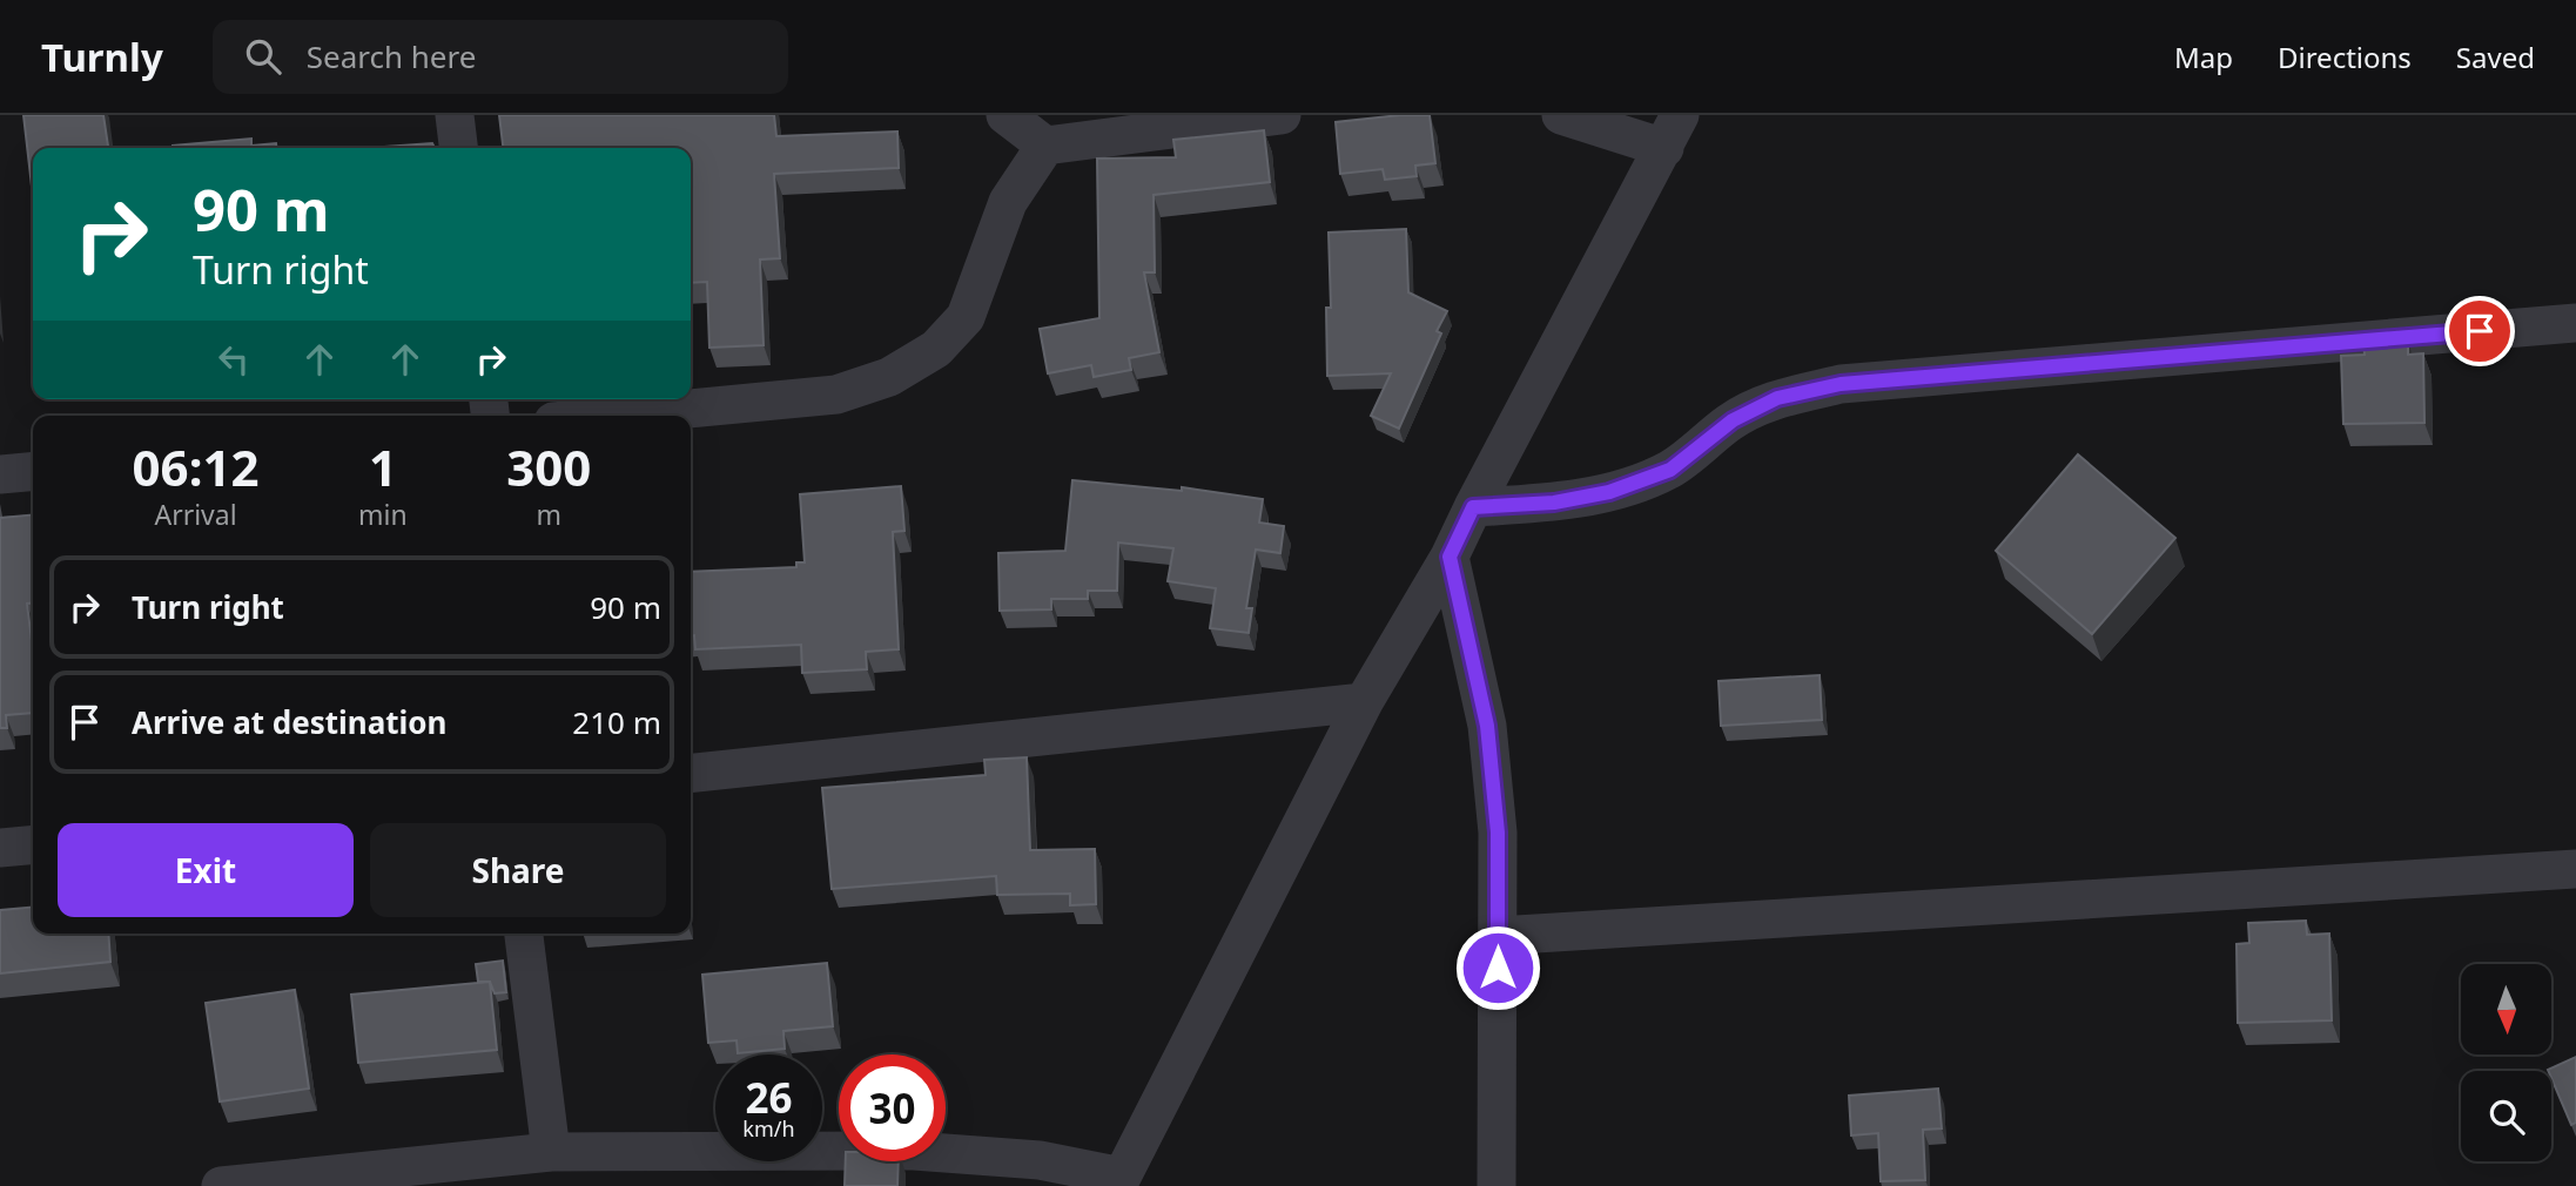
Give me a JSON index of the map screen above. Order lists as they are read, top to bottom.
{
  "north": "bottom",
  "page": {
    "header": "Turnly",
    "search": "Search here",
    "nav": ["Map", "Directions", "Saved"],
    "turn": ["90 m", "Turn right"],
    "eta": [
      "06:12",
      "Arrival",
      "1",
      "min",
      "300",
      "m"
    ],
    "list": [
      {
        "name": "Turn right",
        "value": "90 m"
      },
      {
        "name": "Arrive at destination",
        "value": "210 m"
      }
    ],
    "buttons": ["Exit", "Share"],
    "speed": "26 km/h",
    "limit": "30"
  }
}
